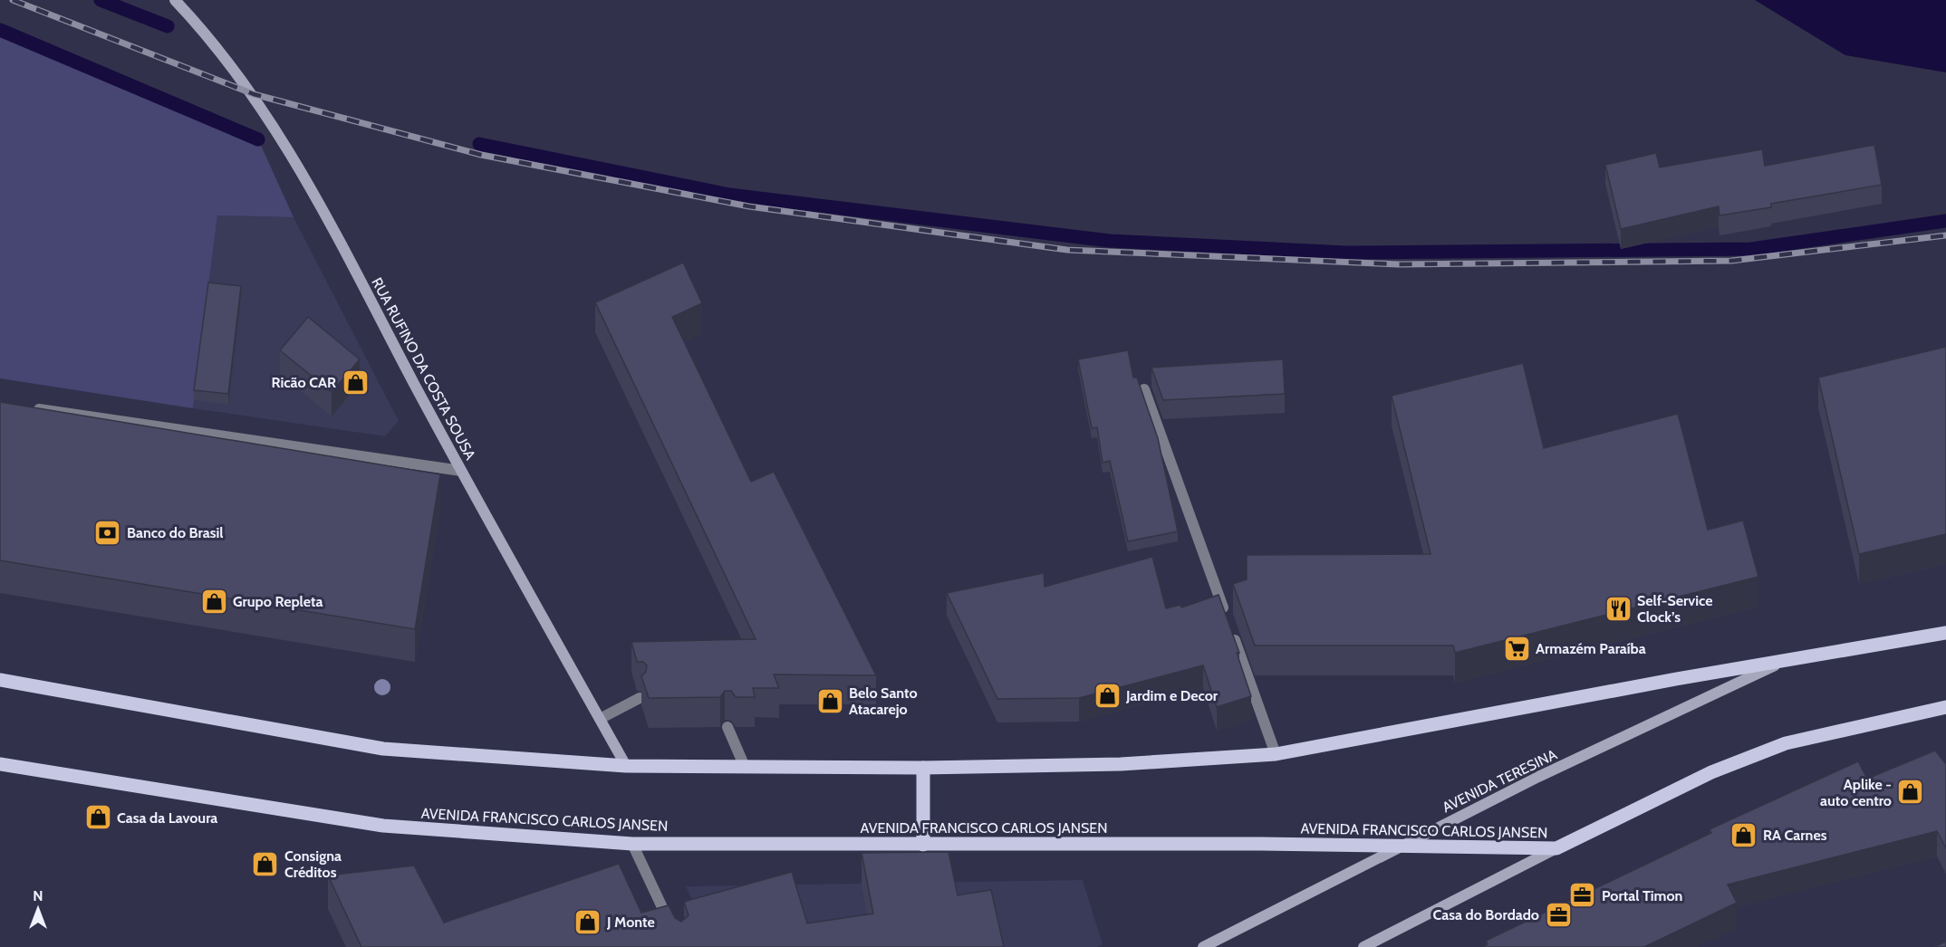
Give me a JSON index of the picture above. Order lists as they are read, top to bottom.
{
  "streets": {
    "main road": ["AVENIDA FRANCISCO CARLOS JANSEN"],
    "street": ["RUA RUFINO DA COSTA SOUSA", "AVENIDA TERESINA"]
  },
  "crossings": [
    ["AVENIDA TERESINA", "AVENIDA FRANCISCO CARLOS JANSEN"]
  ],
  "places": {
    "shop": [
      "Ricão CAR",
      "Grupo Repleta",
      "Jardim e Decor",
      "Belo Santo Atacarejo",
      "Aplike - auto centro",
      "Casa da Lavoura",
      "RA Carnes",
      "Consigna Créditos",
      "J Monte"
    ],
    "bank": ["Banco do Brasil"],
    "restaurant": ["Self-Service Clock’s"],
    "supermarket": ["Armazém Paraíba"],
    "office": ["Portal Timon", "Casa do Bordado"]
  },
  "north": "top"
}
